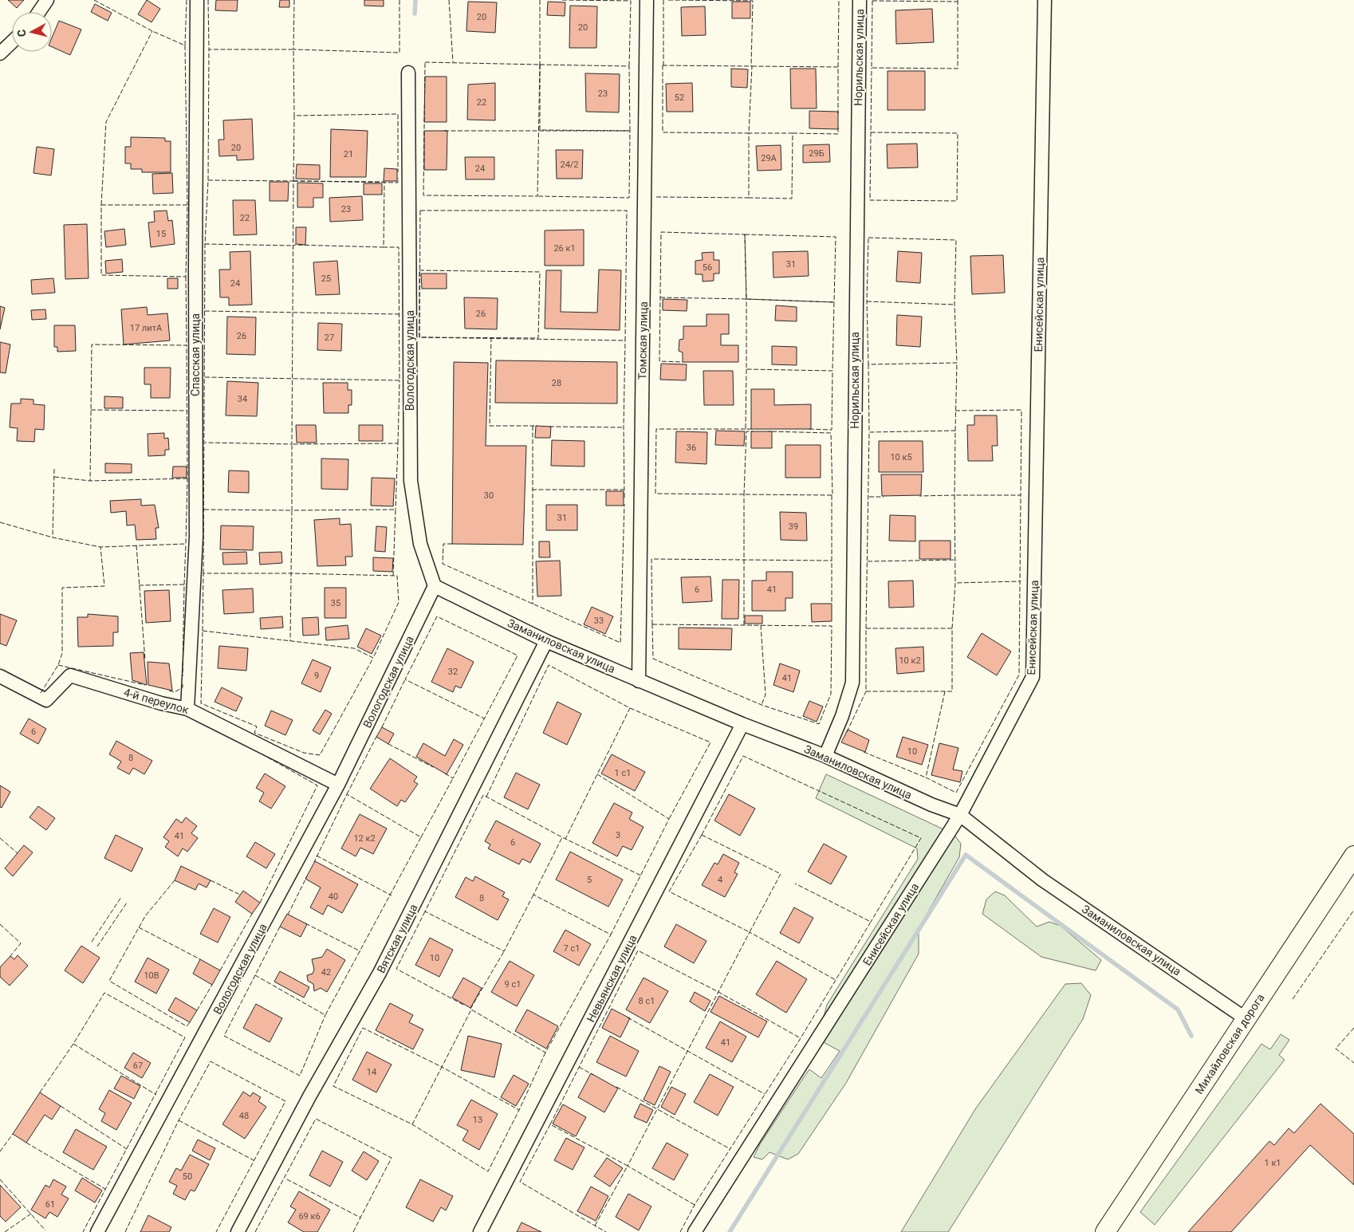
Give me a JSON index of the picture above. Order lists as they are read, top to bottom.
{
  "streets": {
    "street": [
      "Норильская улица",
      "Енисейская улица",
      "Томская улица",
      "Спасская улица",
      "Вологодская улица",
      "Заманиловская улица",
      "4-й переулок",
      "Вятская улица",
      "Невьянская улица",
      "Михайловская дорога"
    ]
  },
  "crossings": [
    ["Норильская улица", "Заманиловская улица"],
    ["Енисейская улица", "Заманиловская улица"],
    ["Томская улица", "Заманиловская улица"],
    ["Спасская улица", "4-й переулок"],
    ["Вологодская улица", "Заманиловская улица"],
    ["Вологодская улица", "4-й переулок"],
    ["Заманиловская улица", "Вятская улица"],
    ["Заманиловская улица", "Невьянская улица"],
    ["Заманиловская улица", "Михайловская дорога"]
  ],
  "house_numbers": [
    "20",
    "20",
    "23",
    "52",
    "22",
    "20",
    "29Б",
    "21",
    "29А",
    "24/2",
    "24",
    "23",
    "22",
    "15",
    "26 к1",
    "31",
    "56",
    "25",
    "24",
    "26",
    "17 литА",
    "26",
    "27",
    "28",
    "34",
    "36",
    "10 к5",
    "30",
    "31",
    "39",
    "6",
    "41",
    "35",
    "33",
    "10 к2",
    "32",
    "9",
    "41",
    "6",
    "10",
    "8",
    "1 с1",
    "3",
    "41",
    "12 к2",
    "6",
    "5",
    "4",
    "40",
    "8",
    "7 с1",
    "10",
    "42",
    "10В",
    "9 с1",
    "8 с1",
    "41",
    "67",
    "14",
    "48",
    "13",
    "1 к1",
    "50",
    "61",
    "69 к6"
  ],
  "north": "left"
}
